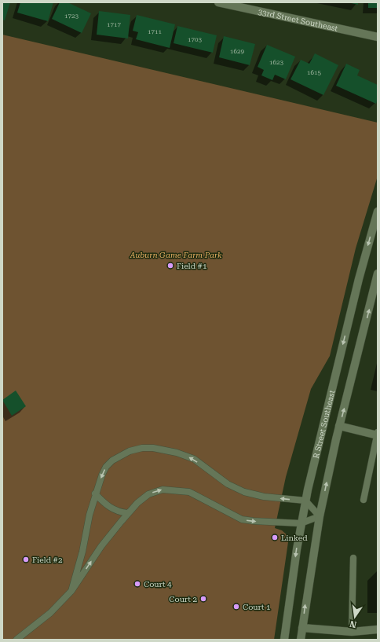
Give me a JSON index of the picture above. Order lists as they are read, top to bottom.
{
  "streets": {
    "street": ["33rd Street Southeast", "R Street Southeast"]
  },
  "parks": ["Auburn Game Farm Park"],
  "places": [
    "Field #1",
    "Linked",
    "Field #2",
    "Court 4",
    "Court 2",
    "Court 1"
  ],
  "house_numbers": [
    "1723",
    "1717",
    "1711",
    "1703",
    "1629",
    "1623",
    "1615"
  ],
  "north": "bottom"
}
